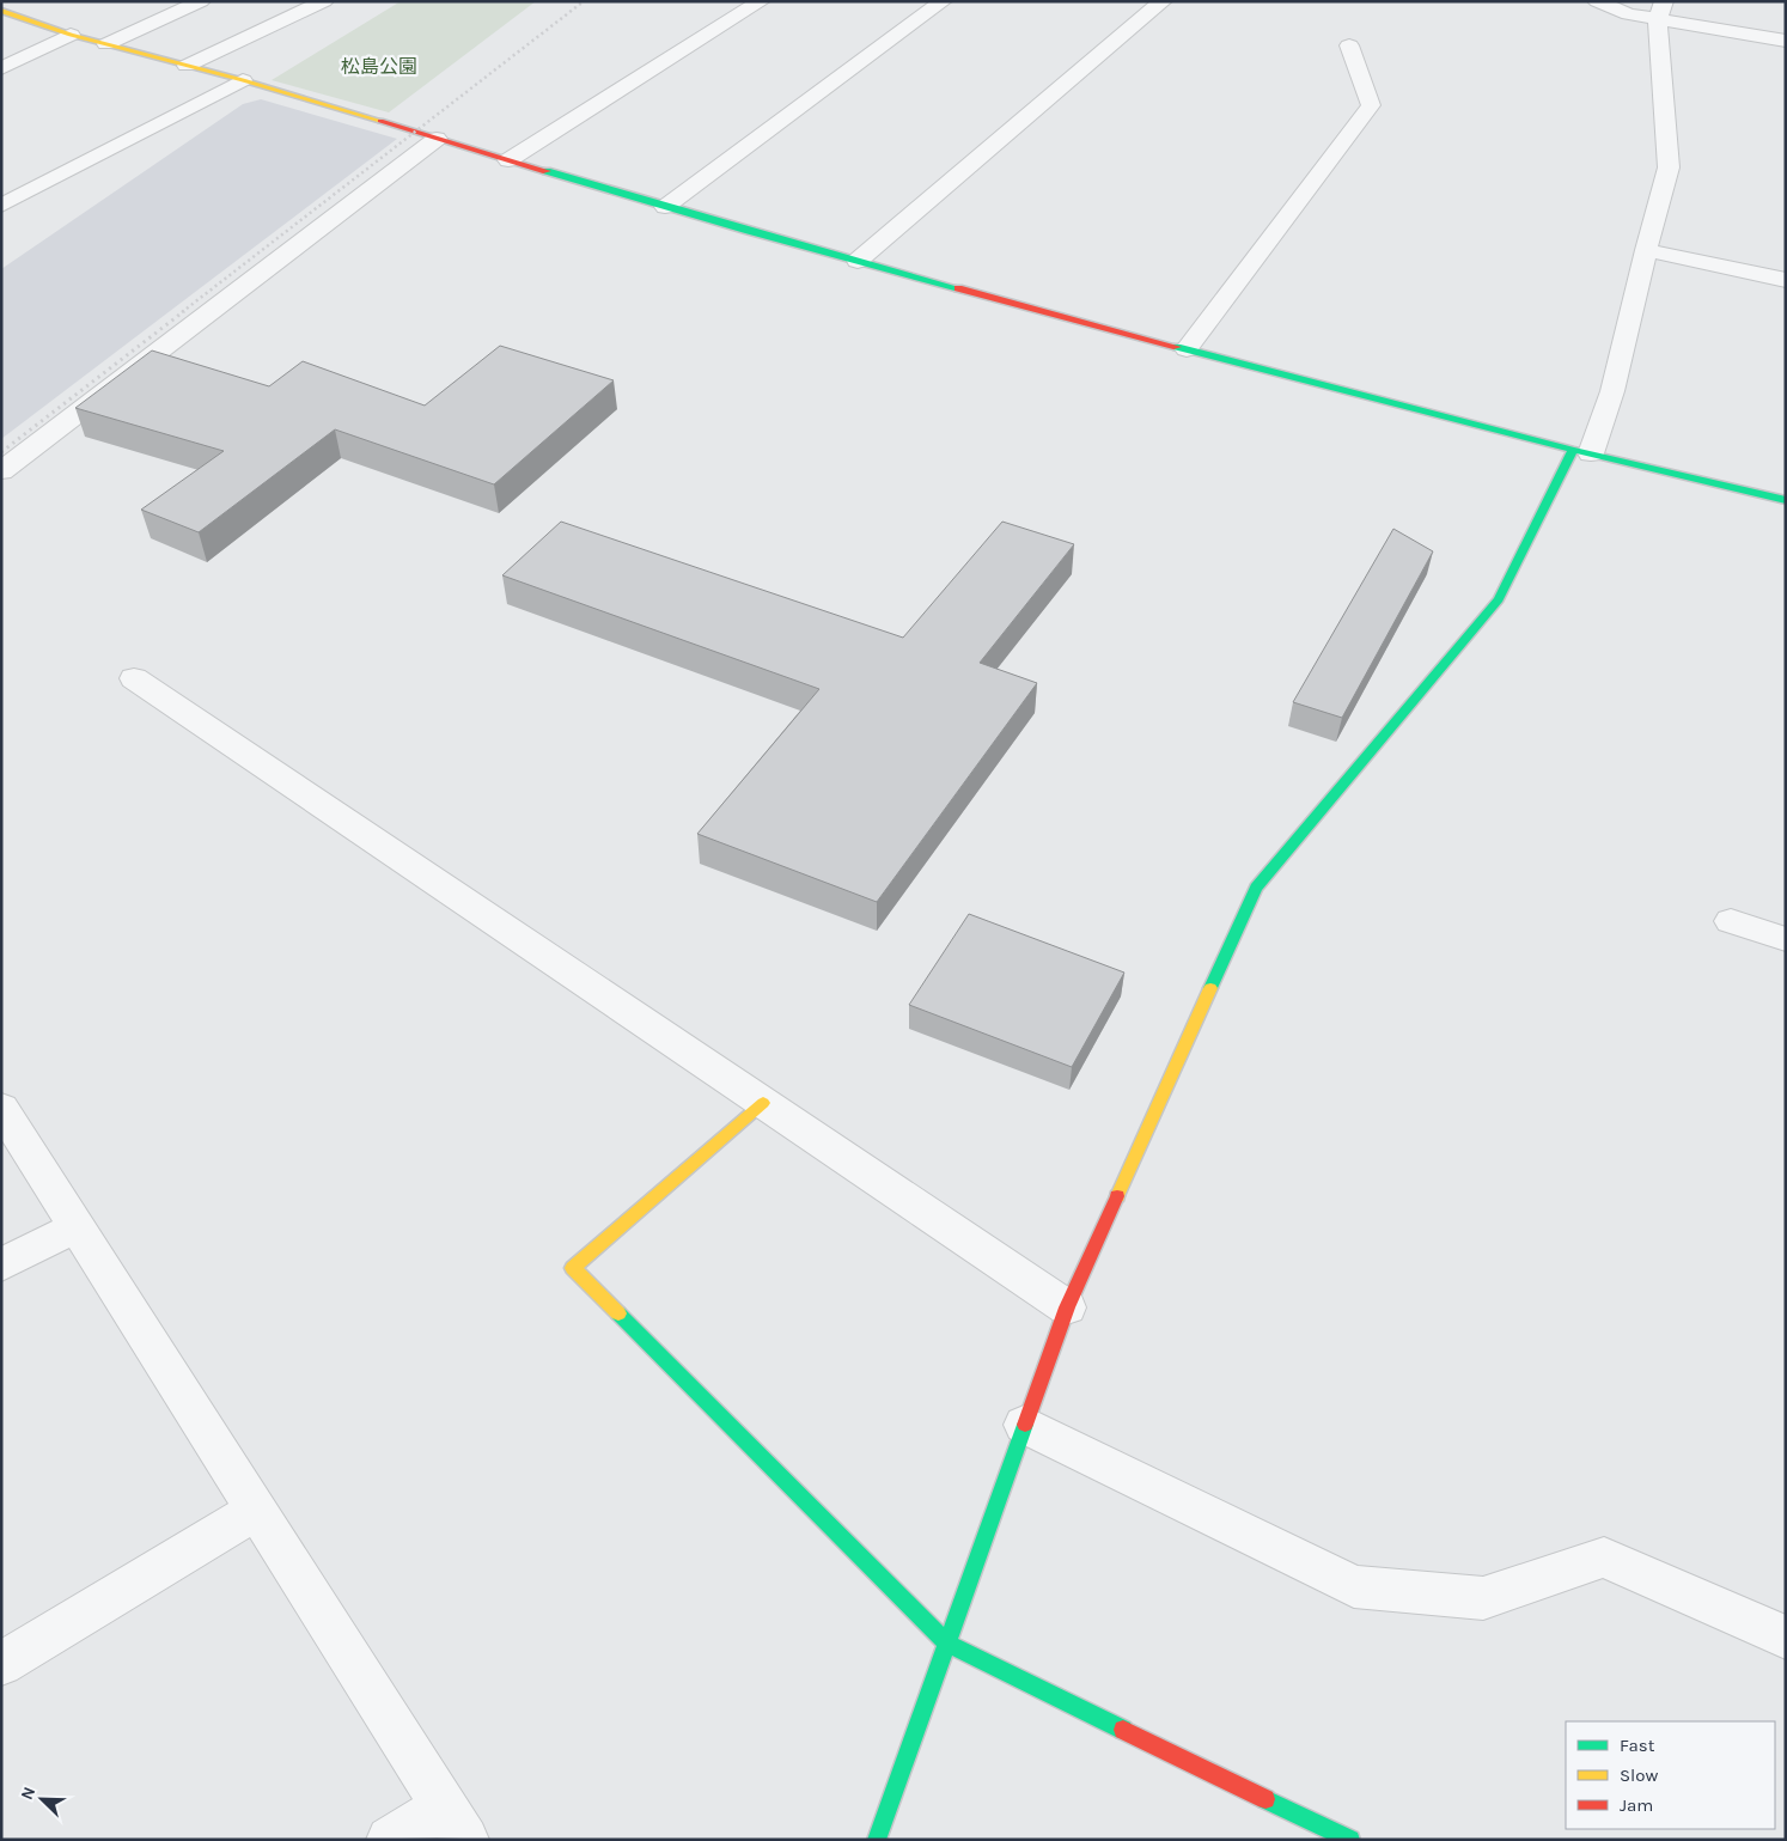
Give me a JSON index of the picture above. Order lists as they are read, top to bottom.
{
  "parks": ["松島公園"],
  "legend": ["Fast", "Slow", "Jam"],
  "north": "top left"
}
